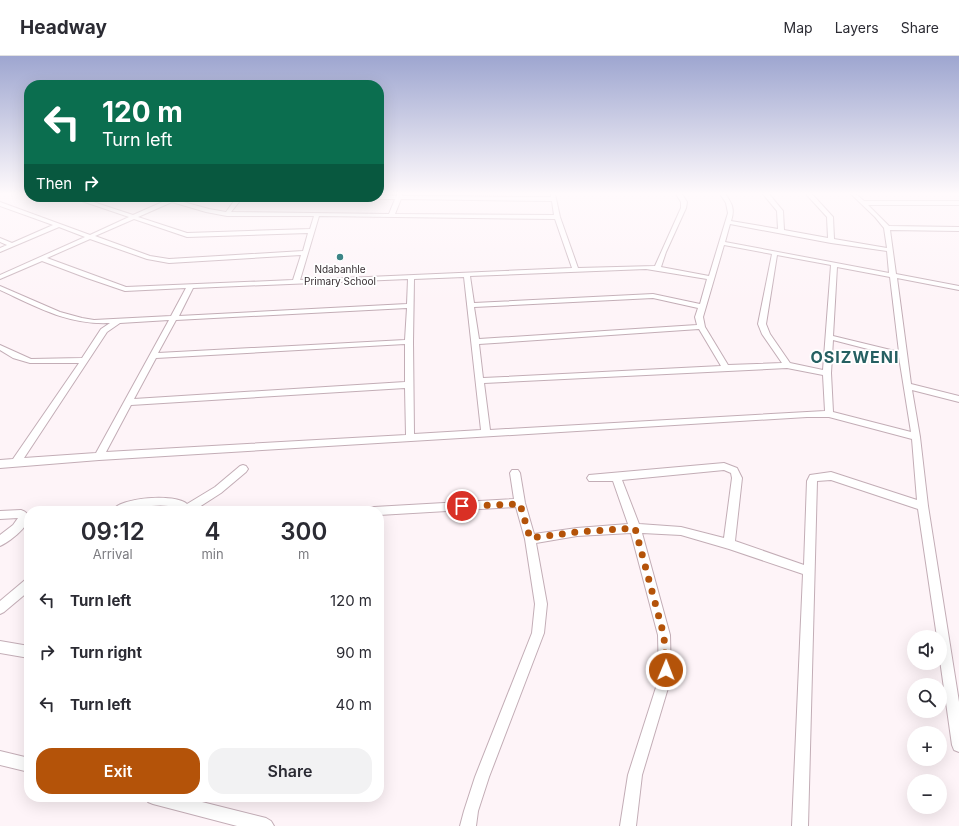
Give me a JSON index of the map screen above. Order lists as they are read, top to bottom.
{
  "districts": ["OSIZWENI"],
  "places": ["Ndabanhle Primary School"],
  "page": {
    "header": "Headway",
    "nav": ["Map", "Layers", "Share"],
    "turn": ["120 m", "Turn left"],
    "then": "Then",
    "eta": [
      "09:12",
      "Arrival",
      "4",
      "min",
      "300",
      "m"
    ],
    "list": [
      {
        "name": "Turn left",
        "value": "120 m"
      },
      {
        "name": "Turn right",
        "value": "90 m"
      },
      {
        "name": "Turn left",
        "value": "40 m"
      }
    ],
    "map_buttons": ["+", "−"],
    "buttons": ["Exit", "Share"]
  }
}
